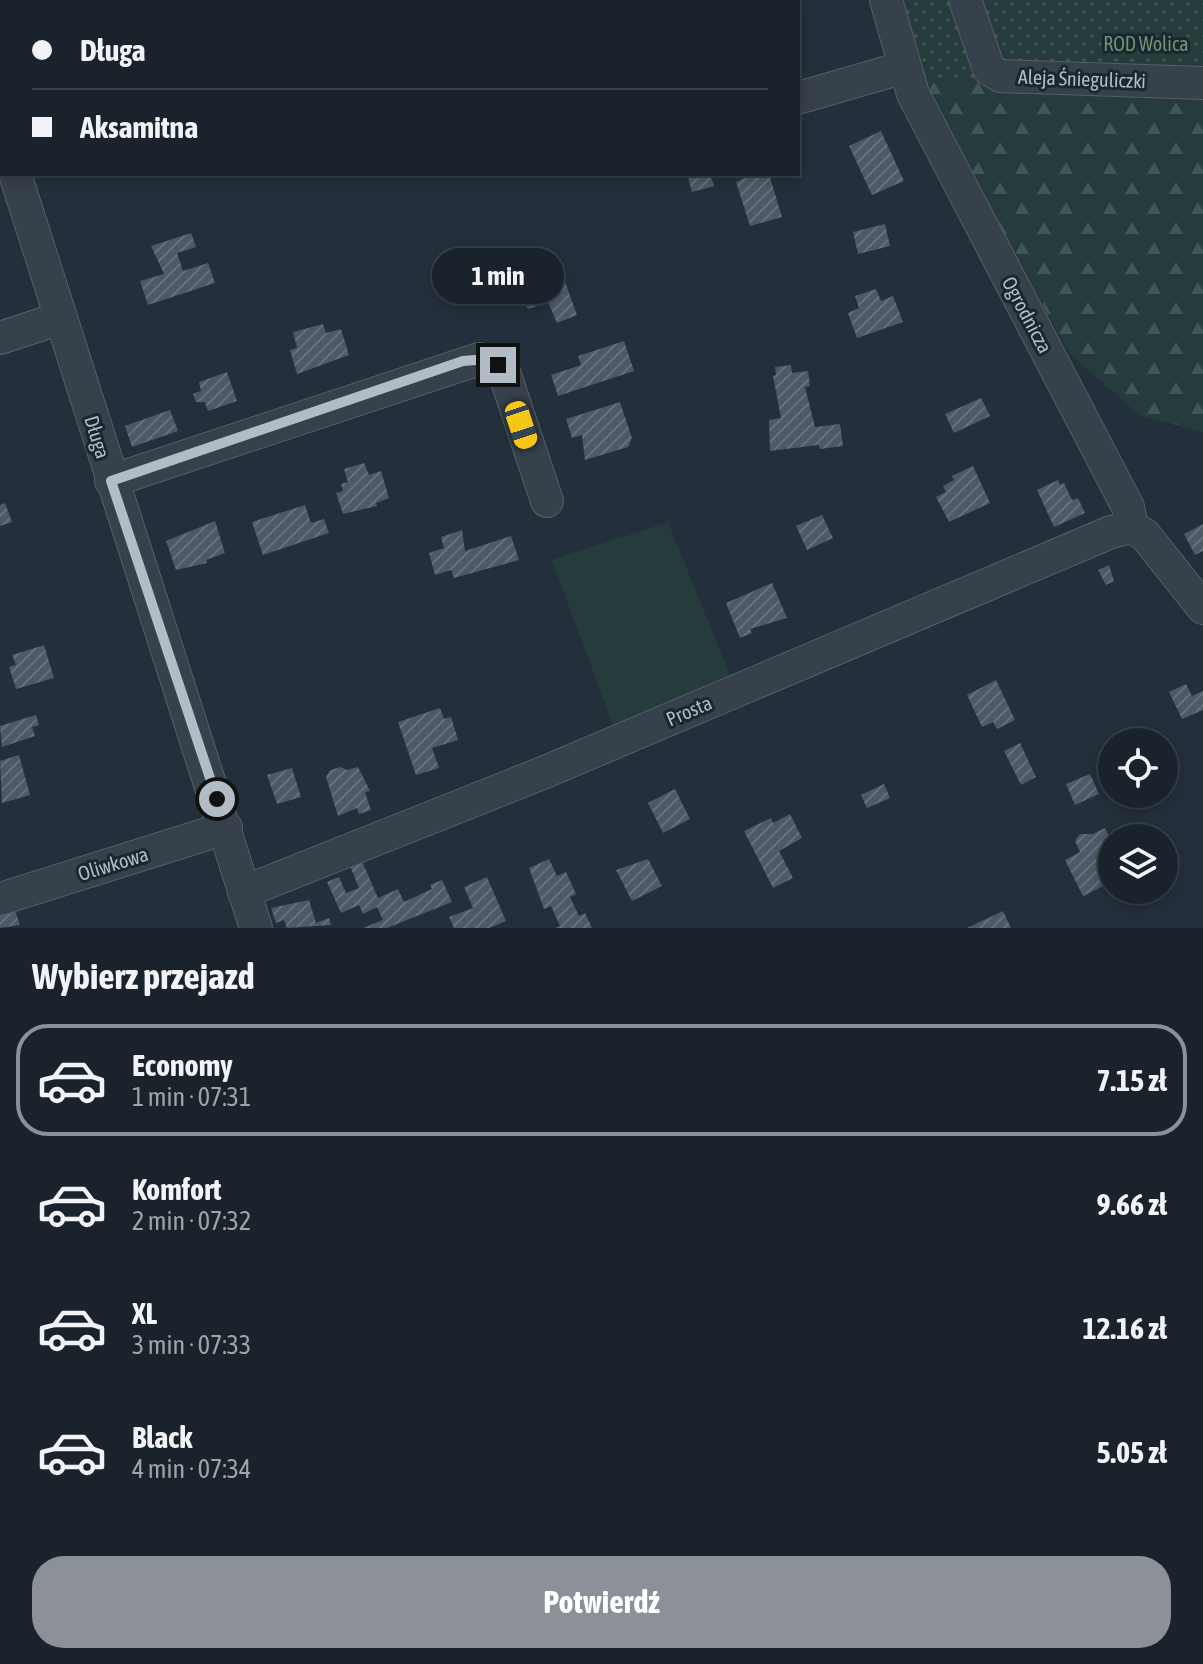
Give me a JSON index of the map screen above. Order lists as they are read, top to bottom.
{
  "streets": {
    "street": [
      "Aleja Śnieguliczki",
      "Ogrodnicza",
      "Długa",
      "Prosta",
      "Oliwkowa"
    ]
  },
  "crossings": [
    ["Ogrodnicza", "Prosta"],
    ["Długa", "Prosta"],
    ["Długa", "Oliwkowa"]
  ],
  "parks": ["ROD Wolica"],
  "page": {
    "banner": ["Długa", "Aksamitna"],
    "bubble": "1 min",
    "heading": "Wybierz przejazd",
    "list": [
      {
        "name": "Economy",
        "note": "1 min · 07:31",
        "value": "7.15 zł"
      },
      {
        "name": "Komfort",
        "note": "2 min · 07:32",
        "value": "9.66 zł"
      },
      {
        "name": "XL",
        "note": "3 min · 07:33",
        "value": "12.16 zł"
      },
      {
        "name": "Black",
        "note": "4 min · 07:34",
        "value": "5.05 zł"
      }
    ],
    "buttons": "Potwierdź"
  }
}
